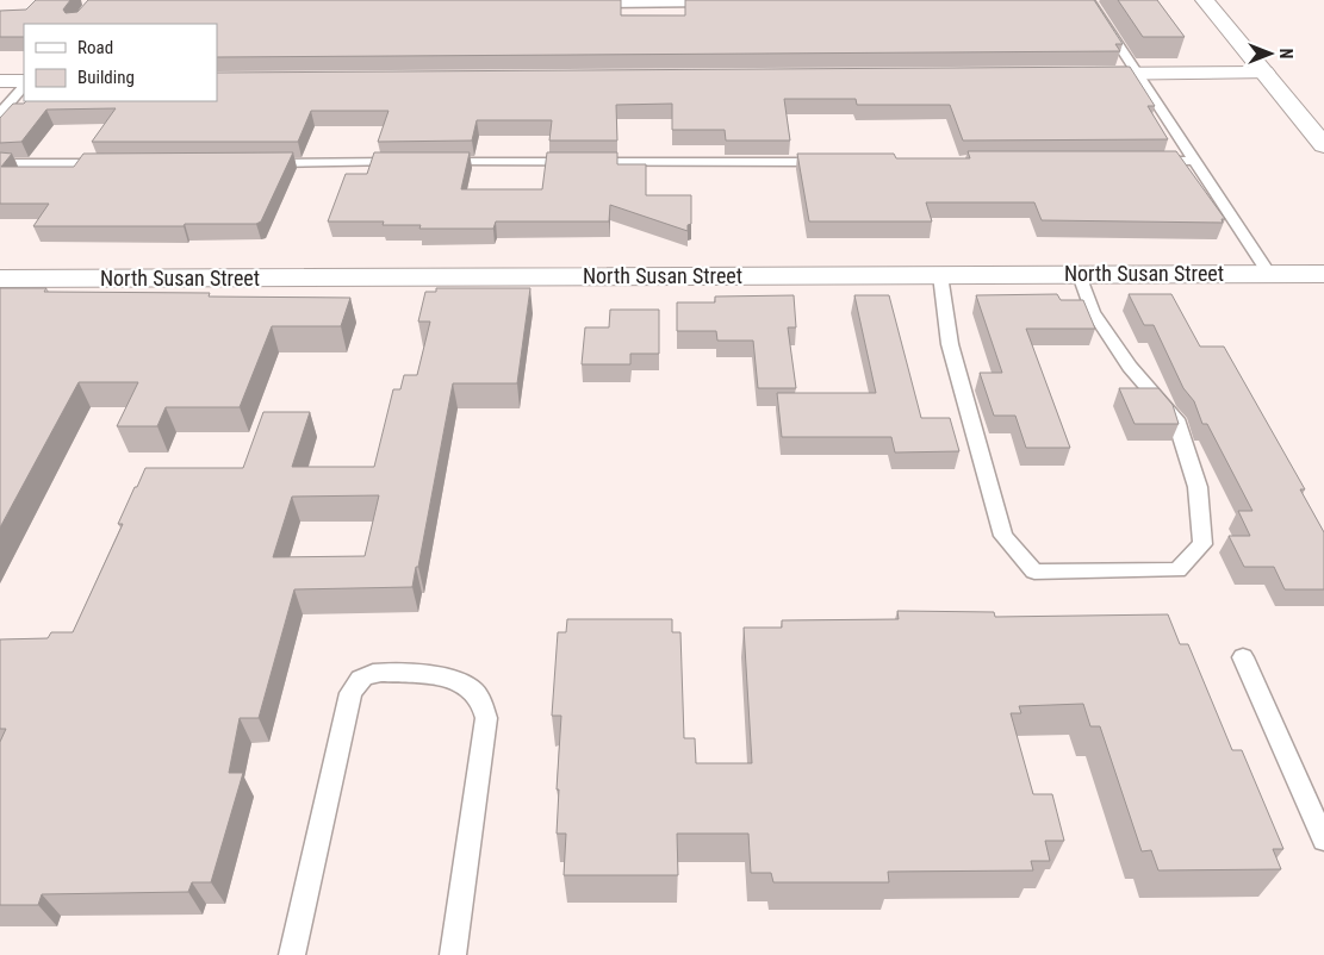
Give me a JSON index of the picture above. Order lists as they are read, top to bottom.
{
  "streets": {
    "street": ["North Susan Street"]
  },
  "legend": ["Road", "Building"],
  "north": "right"
}
